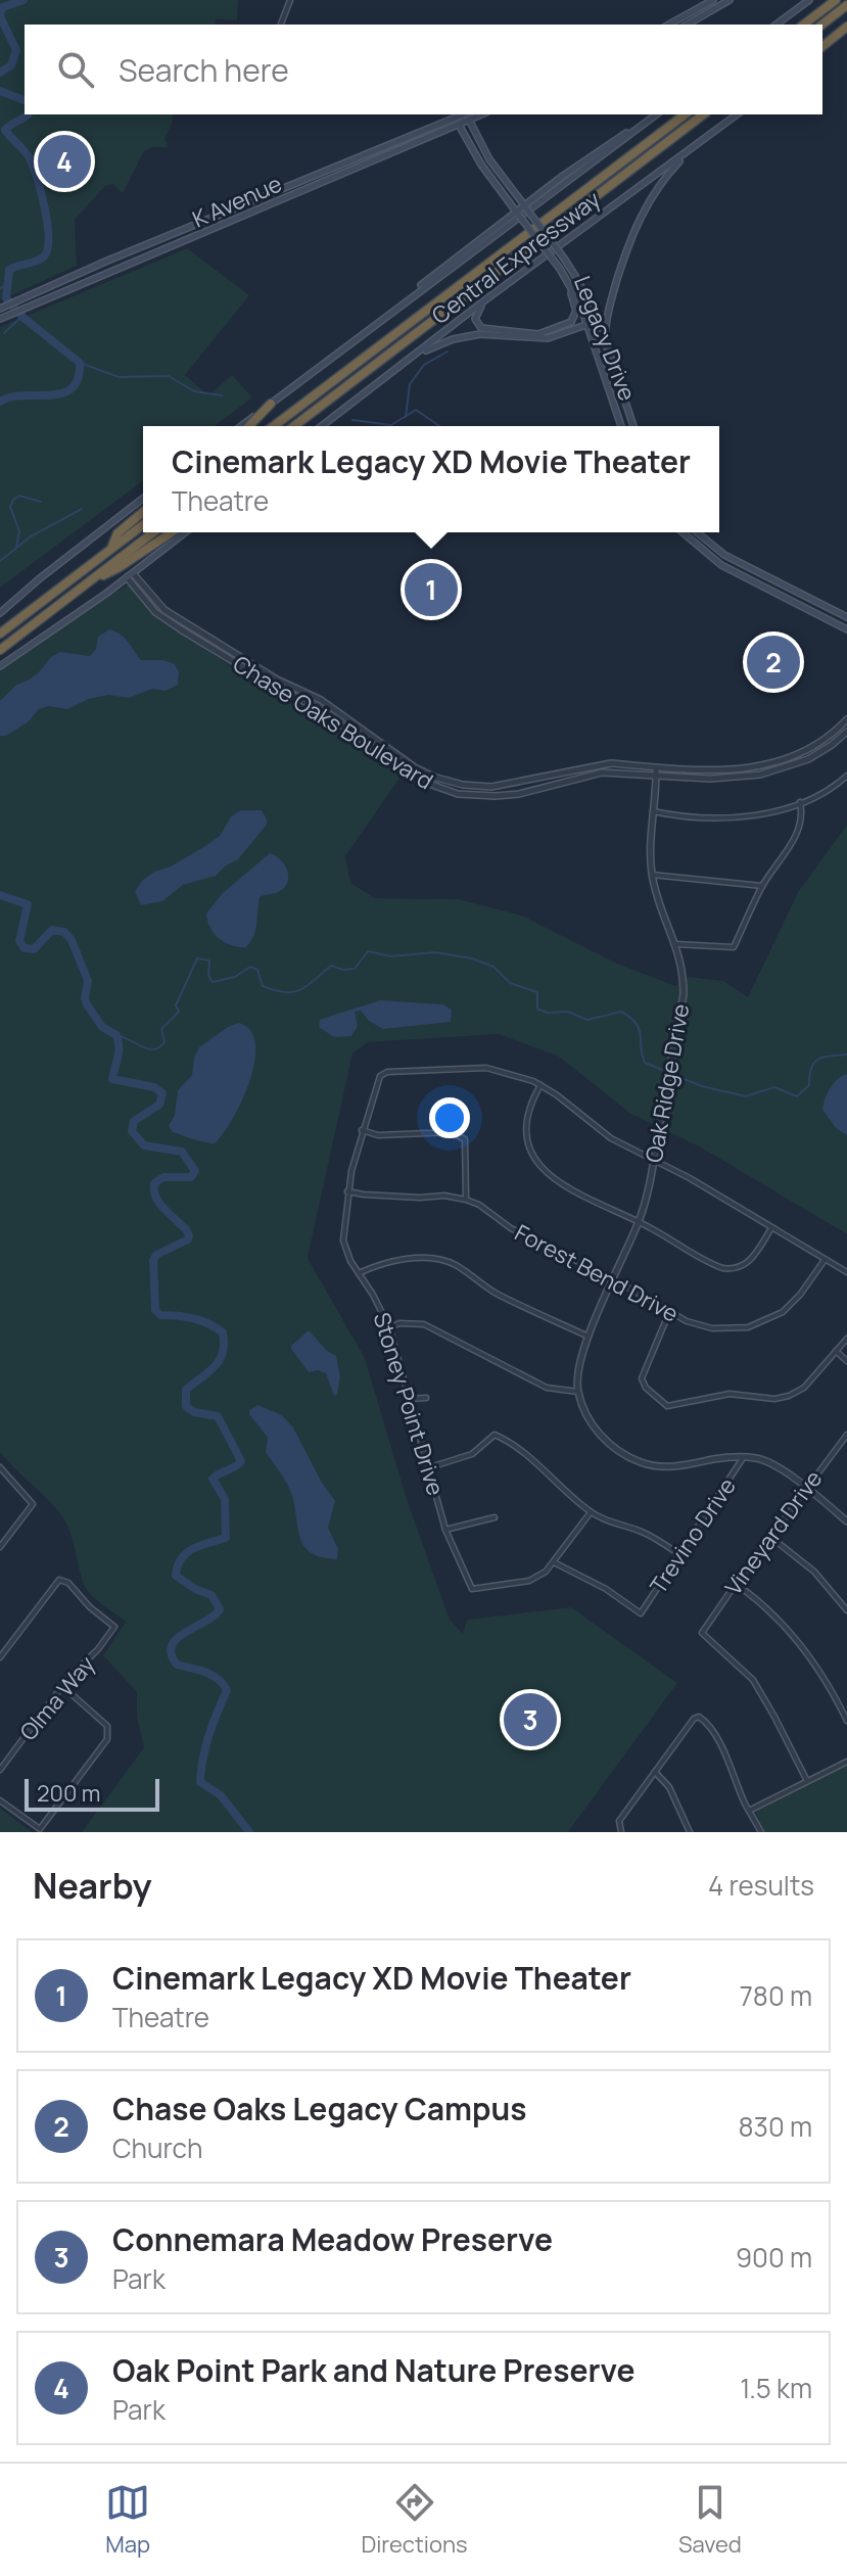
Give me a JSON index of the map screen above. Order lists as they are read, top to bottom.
{
  "streets": {
    "highway": ["Central Expressway"],
    "main road": ["K Avenue", "Legacy Drive"],
    "street": [
      "Chase Oaks Boulevard",
      "Oak Ridge Drive",
      "Forest Bend Drive",
      "Stoney Point Drive",
      "Vineyard Drive",
      "Trevino Drive",
      "Olma Way"
    ]
  },
  "crossings": [
    ["K Avenue", "Legacy Drive"],
    ["Chase Oaks Boulevard", "Oak Ridge Drive"],
    ["Oak Ridge Drive", "Forest Bend Drive"],
    ["Forest Bend Drive", "Stoney Point Drive"],
    ["Stoney Point Drive", "Trevino Drive"]
  ],
  "scale_bar": "200 m",
  "page": {
    "search": "Search here",
    "pins": [
      "4",
      "1",
      "2",
      "3"
    ],
    "popup": ["Cinemark Legacy XD Movie Theater", "Theatre"],
    "scale": "200 m",
    "heading": ["Nearby", "4 results"],
    "list": [
      {
        "mark": "1",
        "name": "Cinemark Legacy XD Movie Theater",
        "note": "Theatre",
        "value": "780 m"
      },
      {
        "mark": "2",
        "name": "Chase Oaks Legacy Campus",
        "note": "Church",
        "value": "830 m"
      },
      {
        "mark": "3",
        "name": "Connemara Meadow Preserve",
        "note": "Park",
        "value": "900 m"
      },
      {
        "mark": "4",
        "name": "Oak Point Park and Nature Preserve",
        "note": "Park",
        "value": "1.5 km"
      }
    ],
    "nav": ["Map", "Directions", "Saved"]
  }
}
